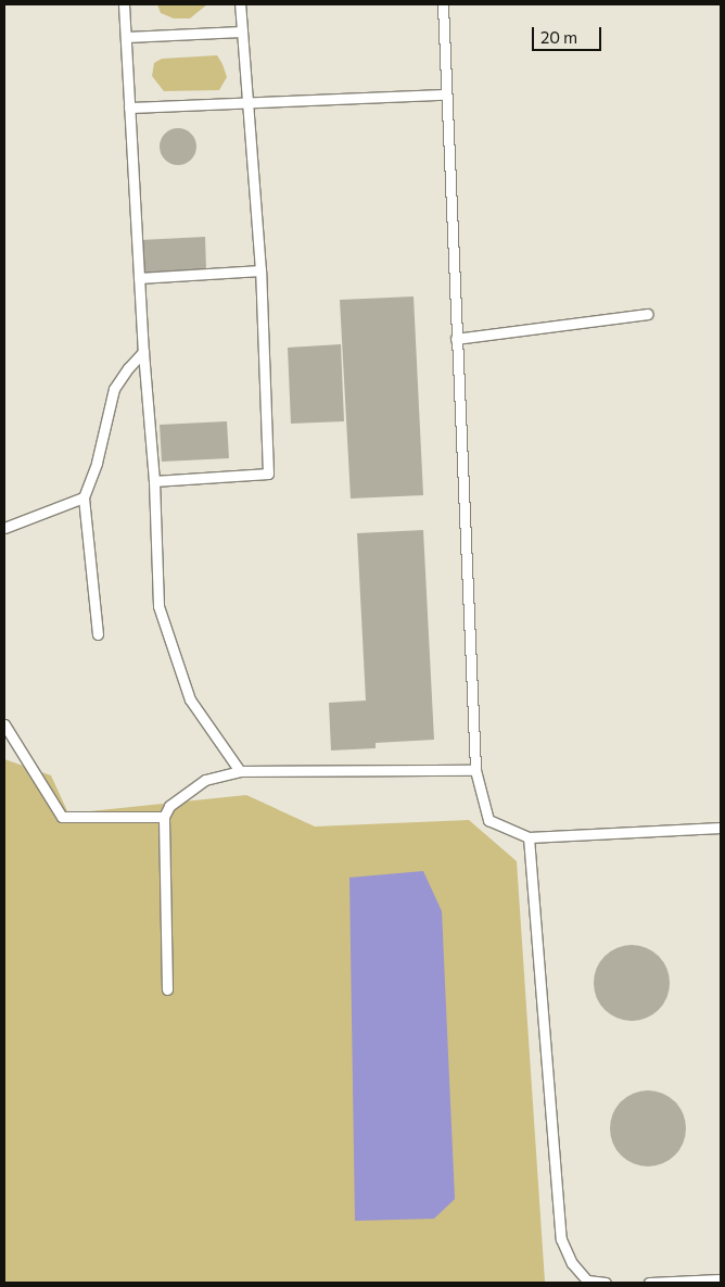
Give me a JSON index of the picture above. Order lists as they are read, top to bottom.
{
  "scale_bar": "20 m"
}
